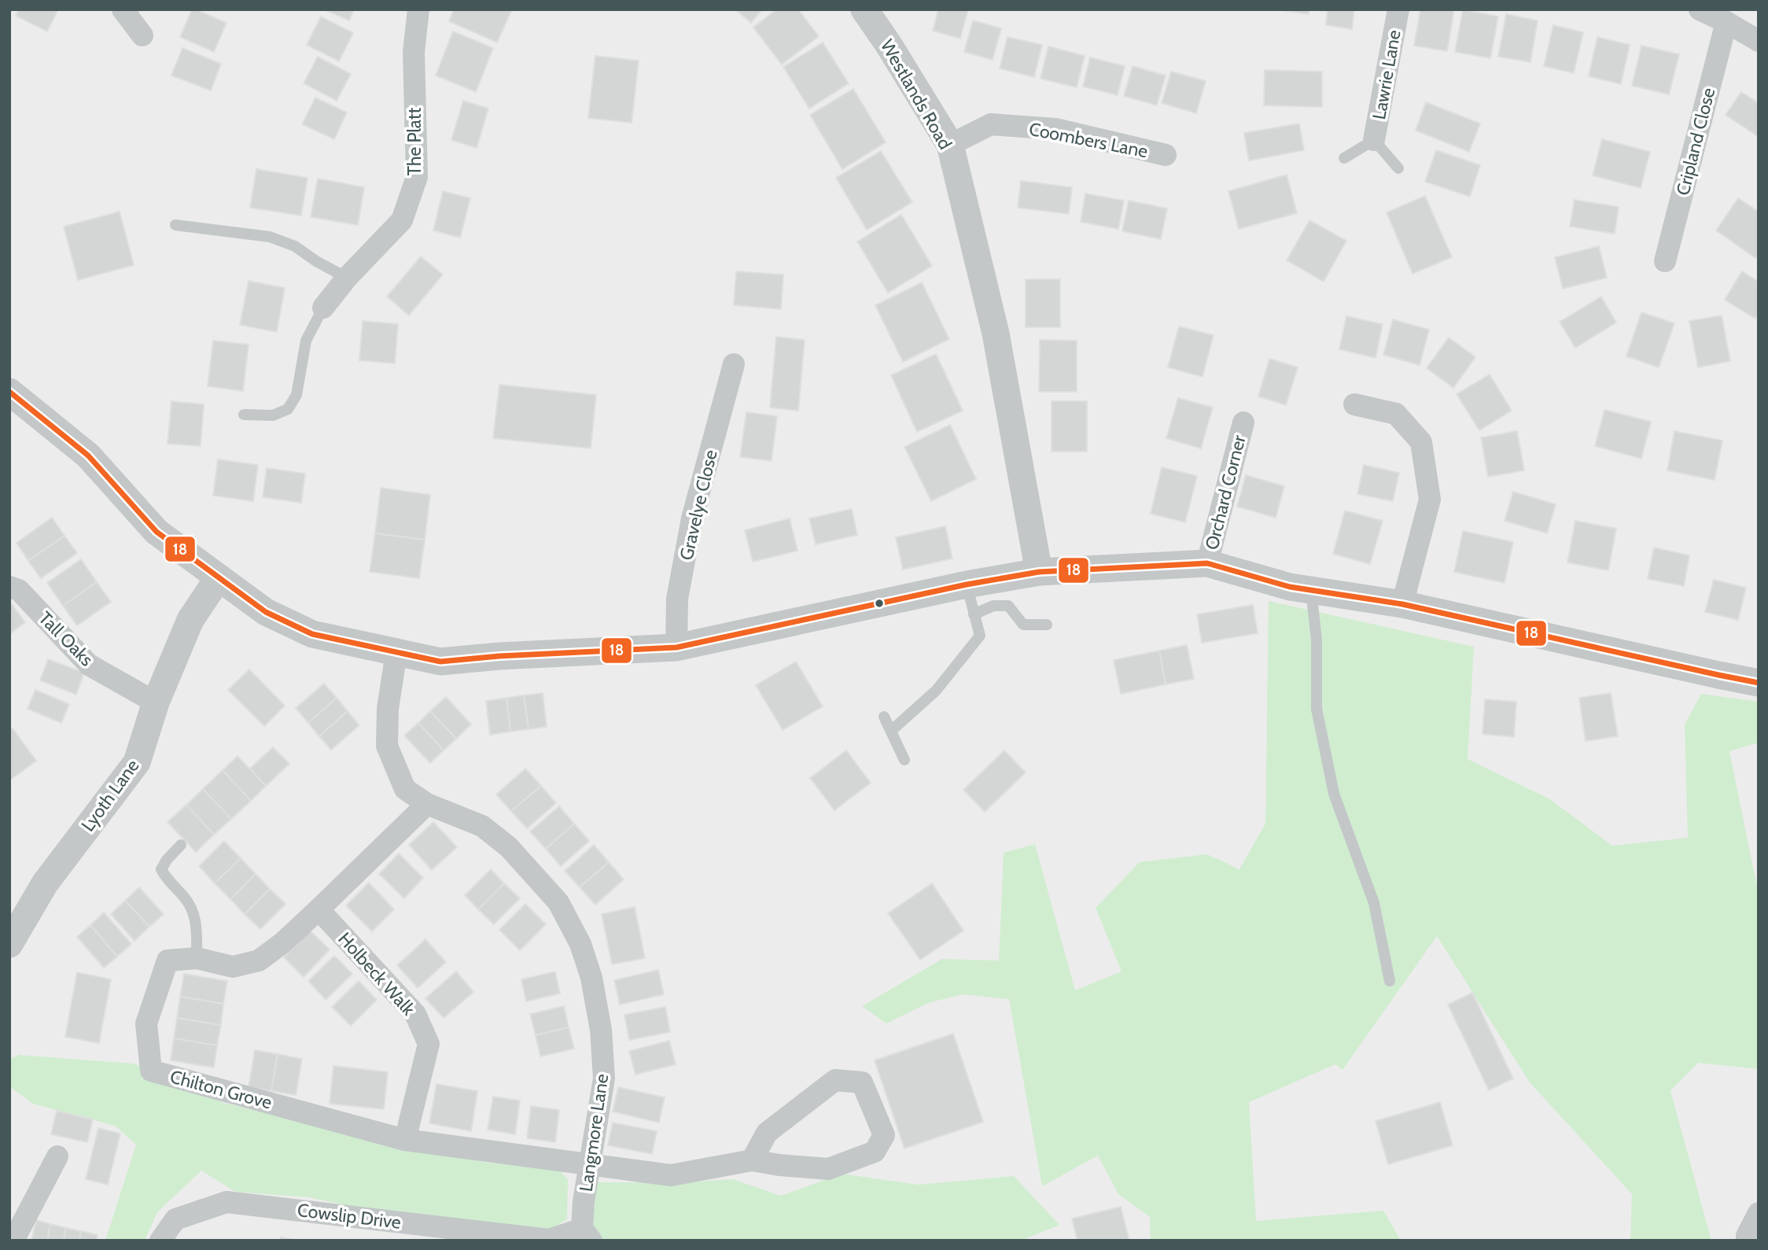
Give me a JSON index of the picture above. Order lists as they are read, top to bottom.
{
  "streets": {
    "street": [
      "Lawrie Lane",
      "Westlands Road",
      "Coombers Lane",
      "The Platt",
      "Cripland Close",
      "Orchard Corner",
      "Gravelye Close",
      "Tall Oaks",
      "Lyoth Lane",
      "Holbeck Walk",
      "Chilton Grove",
      "Langmore Lane",
      "Cowslip Drive"
    ]
  },
  "crossings": [
    ["Westlands Road", "Coombers Lane"],
    ["Tall Oaks", "Lyoth Lane"],
    ["Holbeck Walk", "Chilton Grove"],
    ["Chilton Grove", "Langmore Lane"],
    ["Langmore Lane", "Cowslip Drive"]
  ],
  "lines": ["transit line 18"]
}
